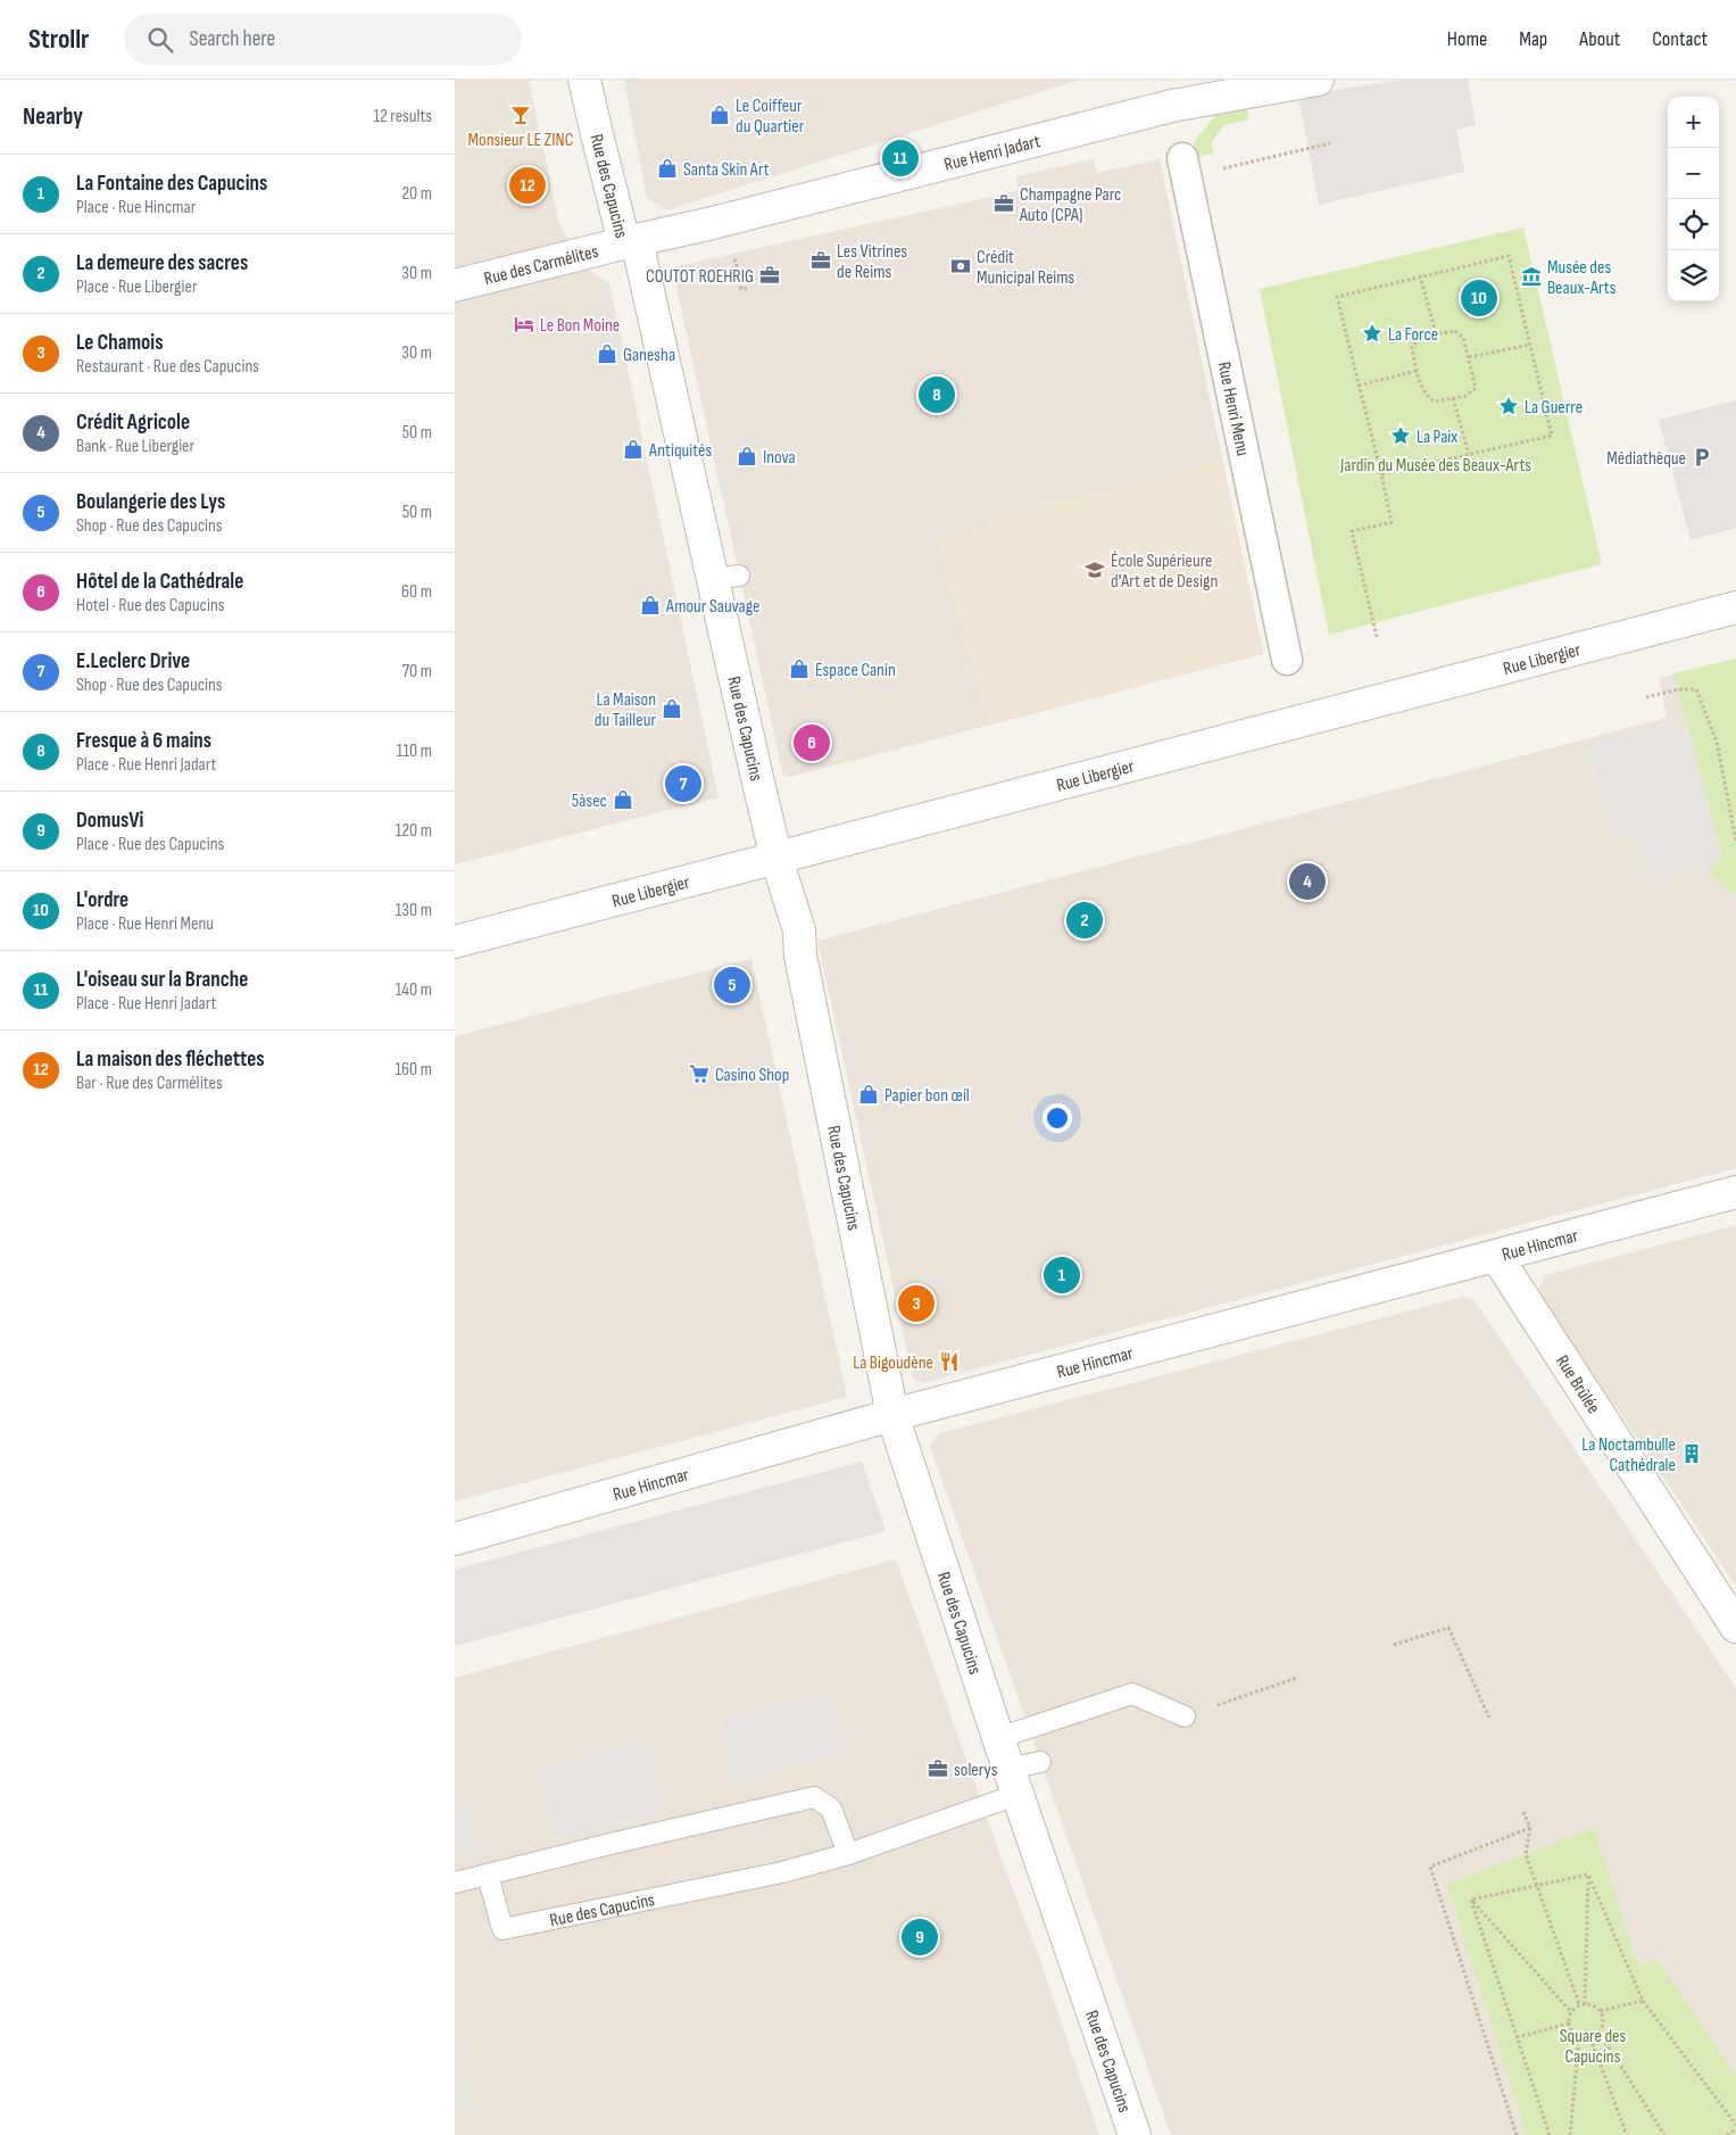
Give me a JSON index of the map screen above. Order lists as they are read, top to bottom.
{
  "streets": {
    "street": [
      "Rue Henri Jadart",
      "Rue des Capucins",
      "Rue des Carmélites",
      "Rue Henri Menu",
      "Rue Libergier",
      "Rue Hincmar",
      "Rue Brûlée"
    ]
  },
  "crossings": [
    ["Rue Henri Jadart", "Rue des Capucins"],
    ["Rue Henri Jadart", "Rue des Carmélites"],
    ["Rue des Capucins", "Rue des Carmélites"],
    ["Rue des Capucins", "Rue Libergier"],
    ["Rue des Capucins", "Rue Hincmar"],
    ["Rue Hincmar", "Rue Brûlée"]
  ],
  "parks": ["Jardin du Musée des Beaux-Arts", "Square des Capucins"],
  "places": {
    "bar": ["Monsieur LE ZINC"],
    "shop": [
      "Le Coiffeur du Quartier",
      "Santa Skin Art",
      "Ganesha",
      "Antiquités",
      "Inova",
      "Amour Sauvage",
      "Espace Canin",
      "La Maison du Tailleur",
      "5àsec",
      "Papier bon œil"
    ],
    "office": [
      "Champagne Parc Auto (CPA)",
      "Les Vitrines de Reims",
      "COUTOT ROEHRIG",
      "solerys"
    ],
    "bank": ["Crédit Municipal Reims"],
    "museum": ["Musée des Beaux-Arts"],
    "hotel": ["Le Bon Moine"],
    "place": ["La Force", "La Guerre", "La Paix"],
    "parking": ["Médiathèque"],
    "school or university": ["École Supérieure d'Art et de Design"],
    "supermarket": ["Casino Shop"],
    "restaurant": ["La Bigoudène"],
    "building": ["La Noctambulle Cathédrale"]
  },
  "page": {
    "header": "Strollr",
    "search": "Search here",
    "nav": [
      "Home",
      "Map",
      "About",
      "Contact"
    ],
    "heading": ["Nearby", "12 results"],
    "map_buttons": ["+", "−"],
    "pins": [
      "11",
      "12",
      "10",
      "8",
      "6",
      "7",
      "4",
      "2",
      "5",
      "1",
      "3",
      "9"
    ],
    "list": [
      {
        "mark": "1",
        "name": "La Fontaine des Capucins",
        "note": "Place · Rue Hincmar",
        "value": "20 m"
      },
      {
        "mark": "2",
        "name": "La demeure des sacres",
        "note": "Place · Rue Libergier",
        "value": "30 m"
      },
      {
        "mark": "3",
        "name": "Le Chamois",
        "note": "Restaurant · Rue des Capucins",
        "value": "30 m"
      },
      {
        "mark": "4",
        "name": "Crédit Agricole",
        "note": "Bank · Rue Libergier",
        "value": "50 m"
      },
      {
        "mark": "5",
        "name": "Boulangerie des Lys",
        "note": "Shop · Rue des Capucins",
        "value": "50 m"
      },
      {
        "mark": "6",
        "name": "Hôtel de la Cathédrale",
        "note": "Hotel · Rue des Capucins",
        "value": "60 m"
      },
      {
        "mark": "7",
        "name": "E.Leclerc Drive",
        "note": "Shop · Rue des Capucins",
        "value": "70 m"
      },
      {
        "mark": "8",
        "name": "Fresque à 6 mains",
        "note": "Place · Rue Henri Jadart",
        "value": "110 m"
      },
      {
        "mark": "9",
        "name": "DomusVi",
        "note": "Place · Rue des Capucins",
        "value": "120 m"
      },
      {
        "mark": "10",
        "name": "L'ordre",
        "note": "Place · Rue Henri Menu",
        "value": "130 m"
      },
      {
        "mark": "11",
        "name": "L'oiseau sur la Branche",
        "note": "Place · Rue Henri Jadart",
        "value": "140 m"
      },
      {
        "mark": "12",
        "name": "La maison des fléchettes",
        "note": "Bar · Rue des Carmélites",
        "value": "160 m"
      }
    ]
  }
}
